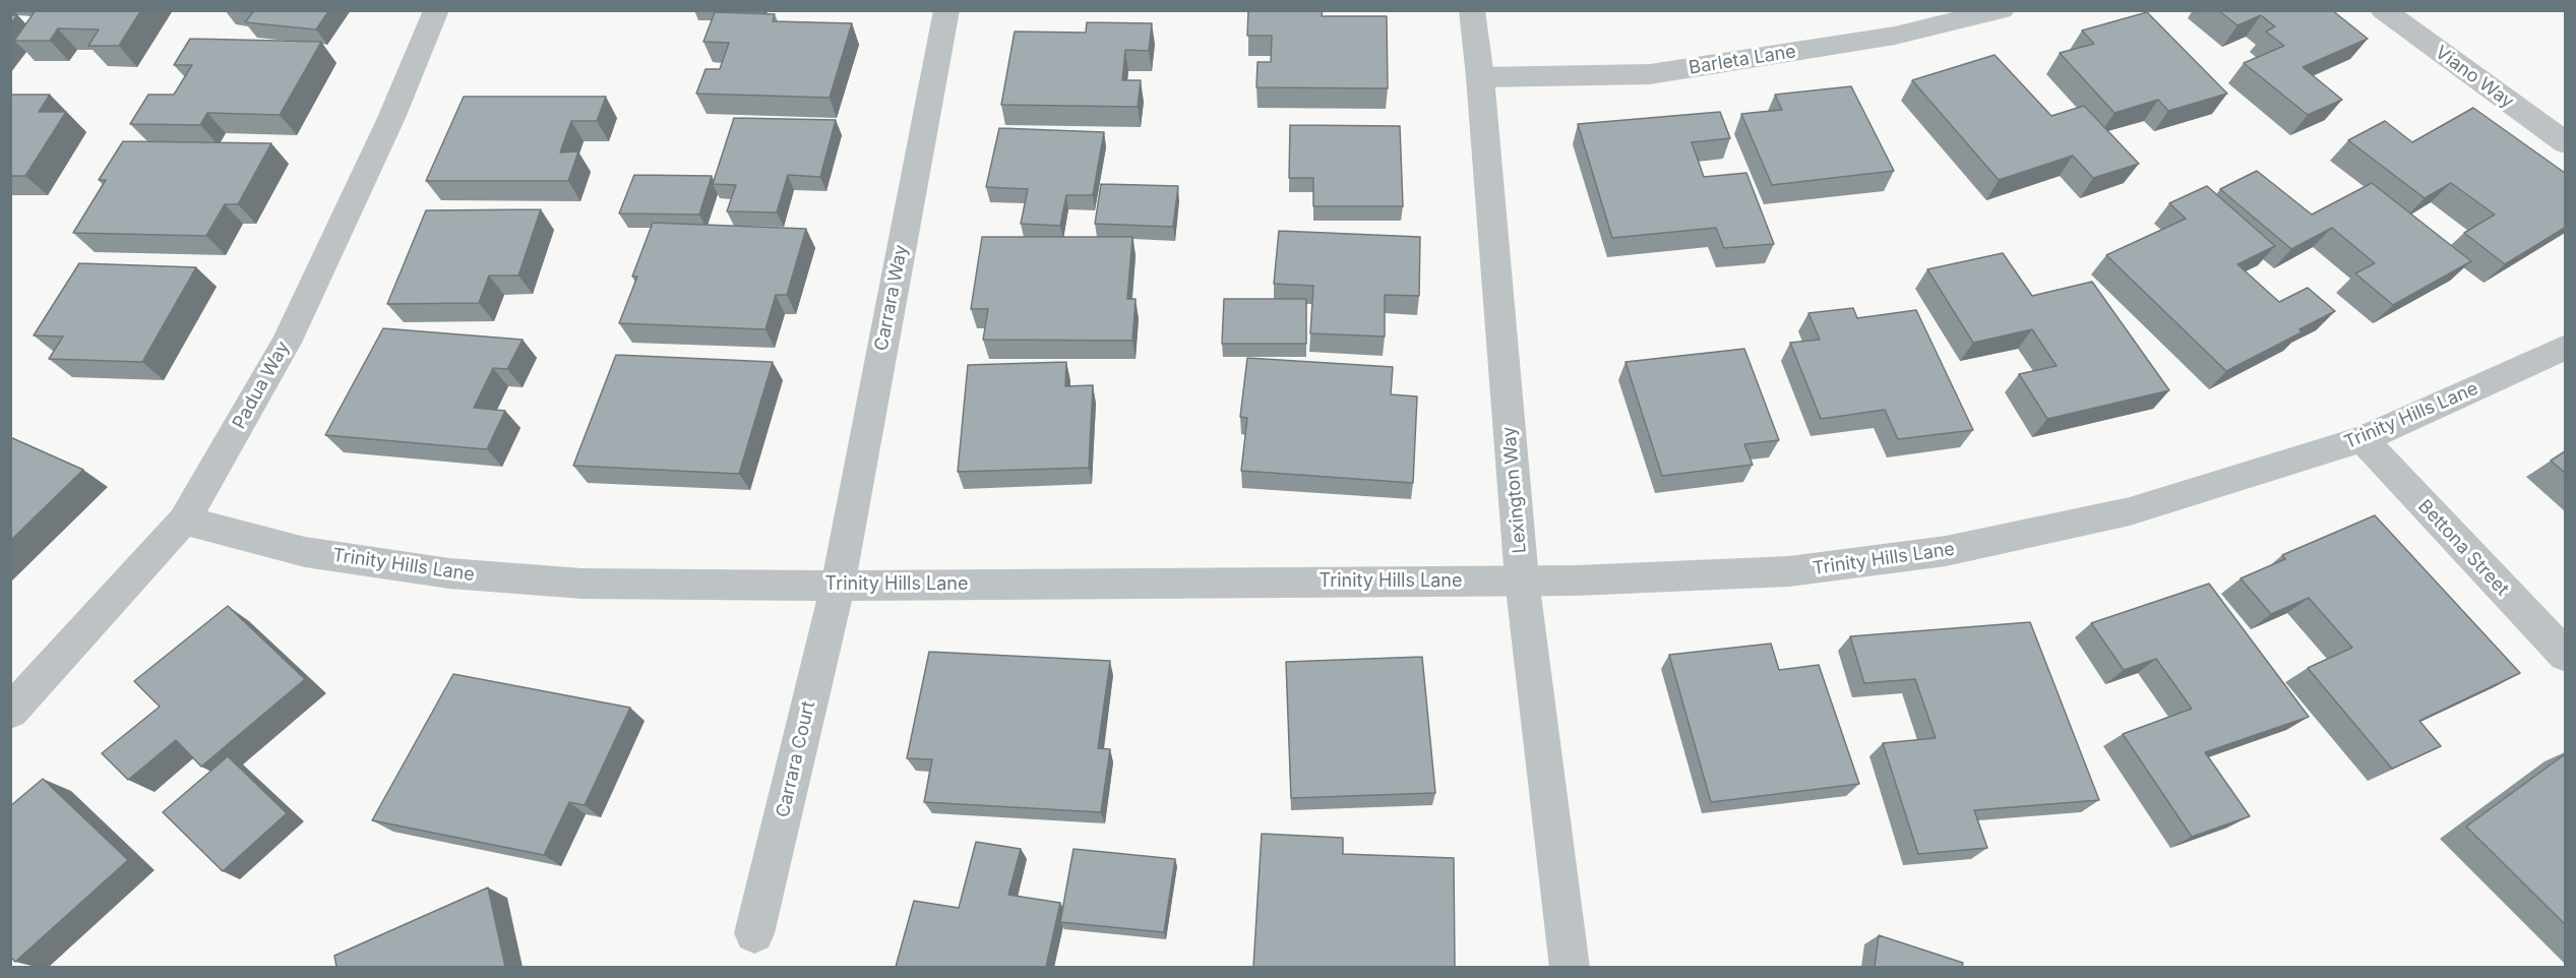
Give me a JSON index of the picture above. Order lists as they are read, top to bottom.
{
  "streets": {
    "street": [
      "Barleta Lane",
      "Viano Way",
      "Carrara Way",
      "Padua Way",
      "Trinity Hills Lane",
      "Lexington Way",
      "Bettona Street",
      "Carrara Court"
    ]
  },
  "crossings": [
    ["Barleta Lane", "Lexington Way"],
    ["Carrara Way", "Trinity Hills Lane"],
    ["Carrara Way", "Carrara Court"],
    ["Padua Way", "Trinity Hills Lane"],
    ["Trinity Hills Lane", "Lexington Way"],
    ["Trinity Hills Lane", "Bettona Street"],
    ["Trinity Hills Lane", "Carrara Court"]
  ]
}
